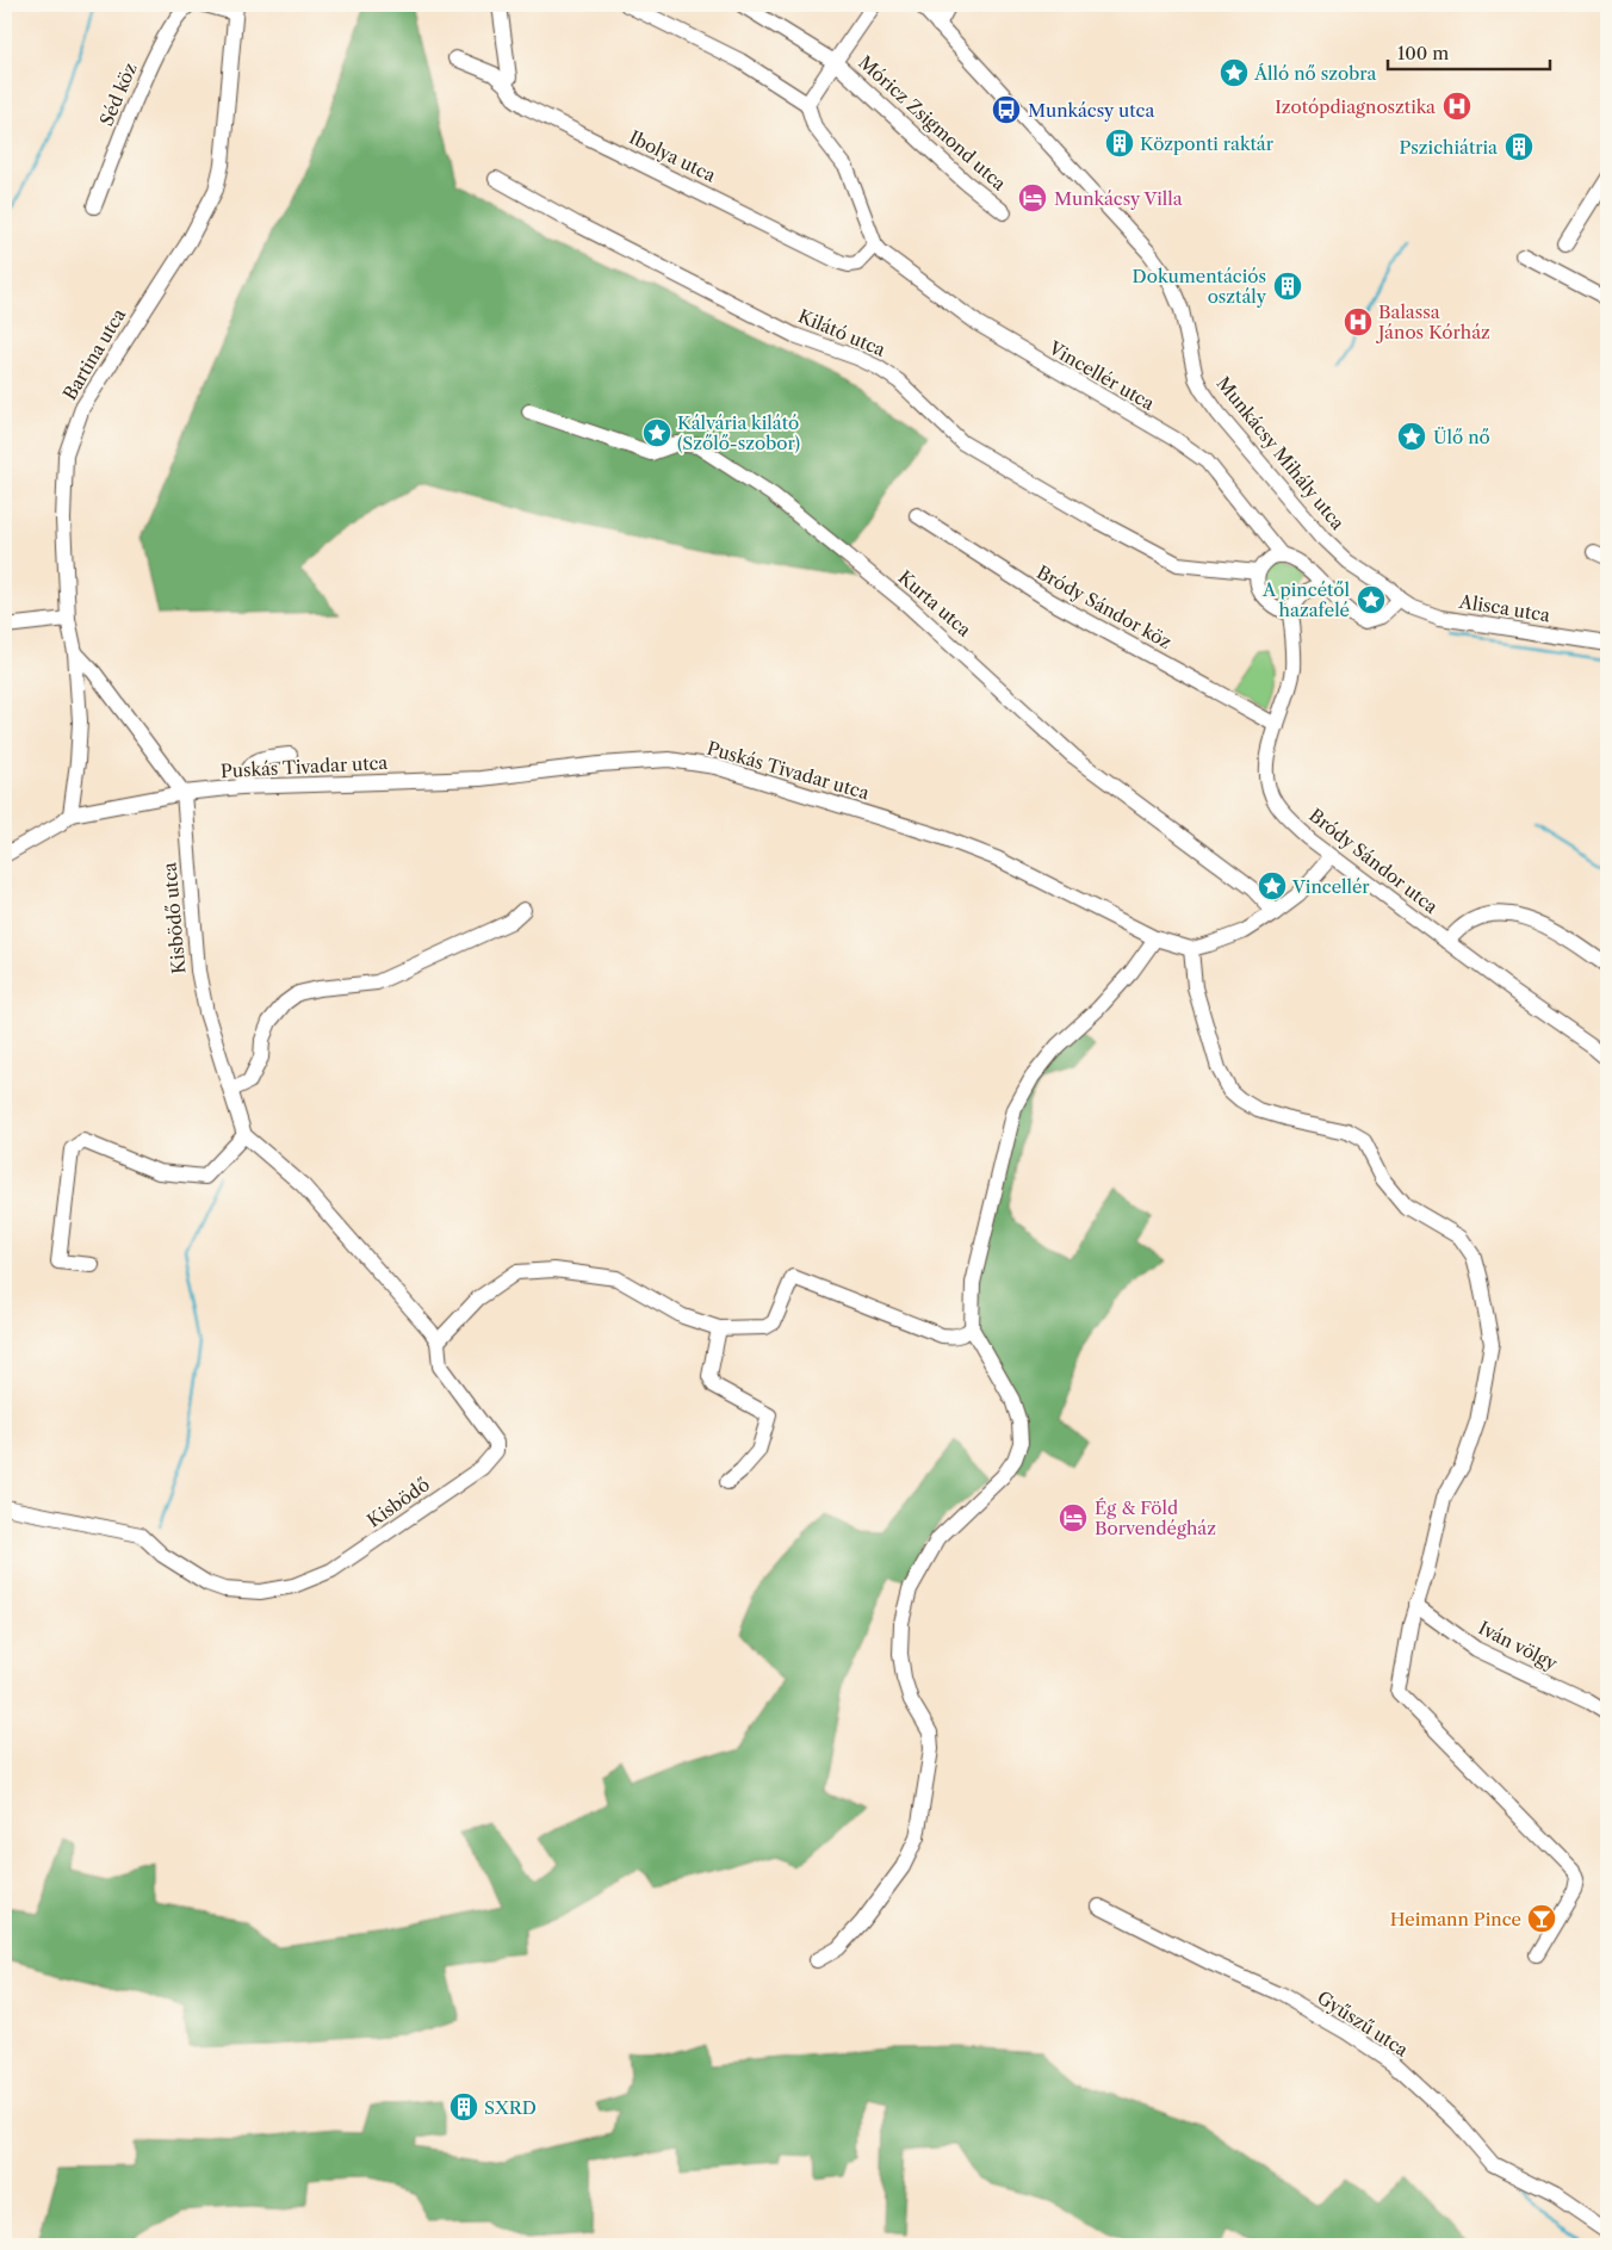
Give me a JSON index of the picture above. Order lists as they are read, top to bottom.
{
  "streets": {
    "street": [
      "Séd köz",
      "Móricz Zsigmond utca",
      "Ibolya utca",
      "Kilátó utca",
      "Bartina utca",
      "Vincellér utca",
      "Munkácsy Mihály utca",
      "Kurta utca",
      "Bródy Sándor köz",
      "Alisca utca",
      "Puskás Tivadar utca",
      "Bródy Sándor utca",
      "Kisbödő utca",
      "Kisbödő",
      "Iván völgy",
      "Gyűszű utca"
    ]
  },
  "crossings": [
    ["Ibolya utca", "Vincellér utca"],
    ["Bartina utca", "Puskás Tivadar utca"],
    ["Munkácsy Mihály utca", "Alisca utca"],
    ["Bródy Sándor köz", "Bródy Sándor utca"],
    ["Puskás Tivadar utca", "Kisbödő utca"]
  ],
  "places": {
    "place": [
      "Álló nő szobra",
      "Kálvária kilátó (Szőlő-szobor)",
      "Ülő nő",
      "A pincétől hazafelé",
      "Vincellér"
    ],
    "hospital": ["Izotópdiagnosztika", "Balassa János Kórház"],
    "bus stop": ["Munkácsy utca"],
    "building": [
      "Központi raktár",
      "Pszichiátria",
      "Dokumentációs osztály",
      "SXRD"
    ],
    "hotel": ["Munkácsy Villa", "Ég & Föld Borvendégház"],
    "bar": ["Heimann Pince"]
  },
  "scale_bar": "100 m"
}
